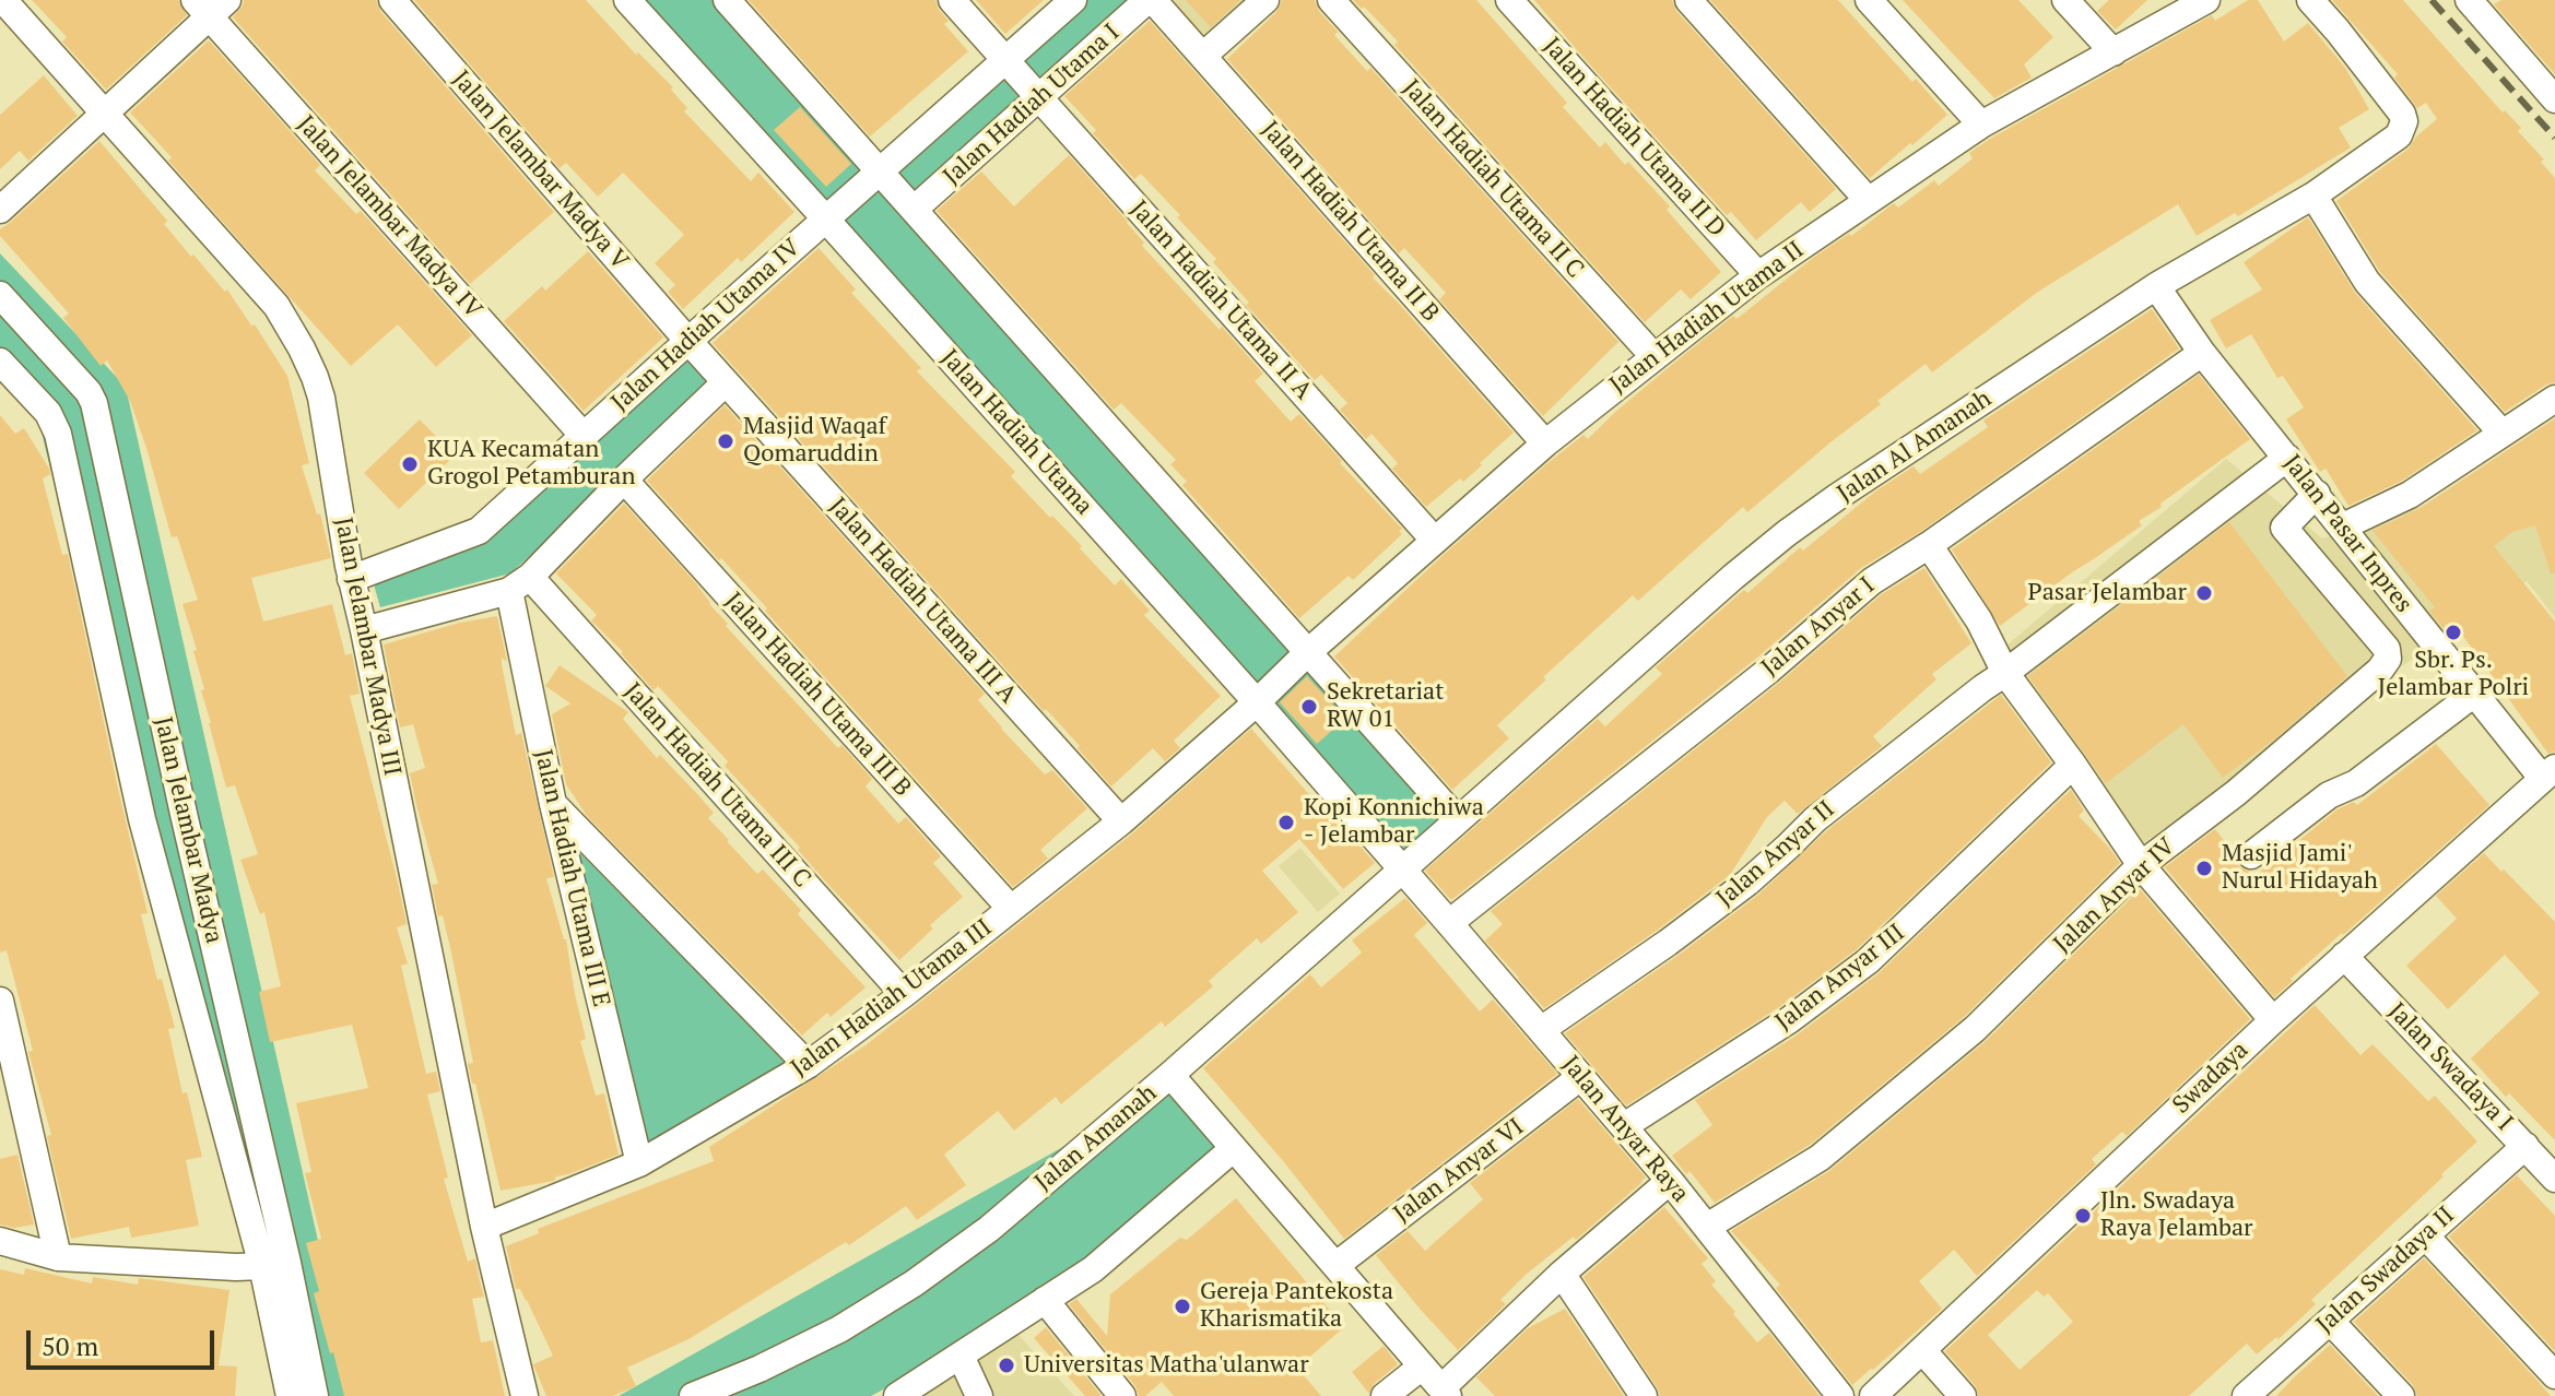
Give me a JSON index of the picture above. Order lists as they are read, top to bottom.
{
  "streets": {
    "street": [
      "Jalan Hadiah Utama I",
      "Jalan Hadiah Utama II D",
      "Jalan Jelambar Madya V",
      "Jalan Hadiah Utama II C",
      "Jalan Jelambar Madya IV",
      "Jalan Hadiah Utama II B",
      "Jalan Hadiah Utama II A",
      "Jalan Hadiah Utama II",
      "Jalan Hadiah Utama IV",
      "Jalan Hadiah Utama",
      "Jalan Al Amanah",
      "Jalan Pasar Inpres",
      "Jalan Hadiah Utama III A",
      "Jalan Anyar I",
      "Jalan Jelambar Madya III",
      "Jalan Hadiah Utama III B",
      "Jalan Hadiah Utama III C",
      "Jalan Jelambar Madya",
      "Jalan Anyar II",
      "Jalan Hadiah Utama III E",
      "Jalan Anyar IV",
      "Jalan Anyar III",
      "Jalan Hadiah Utama III",
      "Jalan Swadaya I",
      "Swadaya",
      "Jalan Anyar Raya",
      "Jalan Amanah",
      "Jalan Anyar VI",
      "Jalan Swadaya II"
    ]
  },
  "crossings": [
    ["Jalan Hadiah Utama I", "Jalan Hadiah Utama II B"],
    ["Jalan Hadiah Utama I", "Jalan Hadiah Utama II A"],
    ["Jalan Hadiah Utama I", "Jalan Hadiah Utama IV"],
    ["Jalan Hadiah Utama II D", "Jalan Hadiah Utama II"],
    ["Jalan Jelambar Madya V", "Jalan Hadiah Utama IV"],
    ["Jalan Jelambar Madya V", "Jalan Hadiah Utama III A"],
    ["Jalan Hadiah Utama II C", "Jalan Hadiah Utama II"],
    ["Jalan Jelambar Madya IV", "Jalan Hadiah Utama IV"],
    ["Jalan Hadiah Utama II B", "Jalan Hadiah Utama II"],
    ["Jalan Hadiah Utama II A", "Jalan Hadiah Utama II"],
    ["Jalan Hadiah Utama II", "Jalan Hadiah Utama"],
    ["Jalan Hadiah Utama II", "Jalan Hadiah Utama III"],
    ["Jalan Hadiah Utama IV", "Jalan Hadiah Utama"],
    ["Jalan Hadiah Utama IV", "Jalan Hadiah Utama III A"],
    ["Jalan Hadiah Utama IV", "Jalan Jelambar Madya III"],
    ["Jalan Hadiah Utama", "Jalan Hadiah Utama III"],
    ["Jalan Hadiah Utama", "Jalan Anyar Raya"],
    ["Jalan Hadiah Utama", "Jalan Amanah"],
    ["Jalan Al Amanah", "Jalan Pasar Inpres"],
    ["Jalan Al Amanah", "Jalan Amanah"],
    ["Jalan Pasar Inpres", "Jalan Anyar I"],
    ["Jalan Pasar Inpres", "Jalan Anyar II"],
    ["Jalan Pasar Inpres", "Swadaya"],
    ["Jalan Hadiah Utama III A", "Jalan Hadiah Utama III"],
    ["Jalan Anyar I", "Jalan Anyar Raya"],
    ["Jalan Jelambar Madya III", "Jalan Hadiah Utama III"],
    ["Jalan Hadiah Utama III B", "Jalan Hadiah Utama III"],
    ["Jalan Hadiah Utama III C", "Jalan Hadiah Utama III E"],
    ["Jalan Hadiah Utama III C", "Jalan Hadiah Utama III"],
    ["Jalan Anyar II", "Jalan Anyar Raya"],
    ["Jalan Hadiah Utama III E", "Jalan Hadiah Utama III"],
    ["Jalan Anyar IV", "Jalan Anyar Raya"],
    ["Jalan Anyar III", "Jalan Anyar Raya"],
    ["Jalan Swadaya I", "Swadaya"],
    ["Jalan Swadaya I", "Jalan Swadaya II"],
    ["Jalan Anyar Raya", "Jalan Amanah"],
    ["Jalan Anyar Raya", "Jalan Anyar VI"]
  ],
  "places": [
    "Masjid Waqaf Qomaruddin",
    "KUA Kecamatan Grogol Petamburan",
    "Pasar Jelambar",
    "Sbr. Ps. Jelambar Polri",
    "Sekretariat RW 01",
    "Kopi Konnichiwa - Jelambar",
    "Masjid Jami' Nurul Hidayah",
    "Jln. Swadaya Raya Jelambar",
    "Gereja Pantekosta Kharismatika",
    "Universitas Matha'ulanwar"
  ],
  "scale_bar": "50 m"
}
